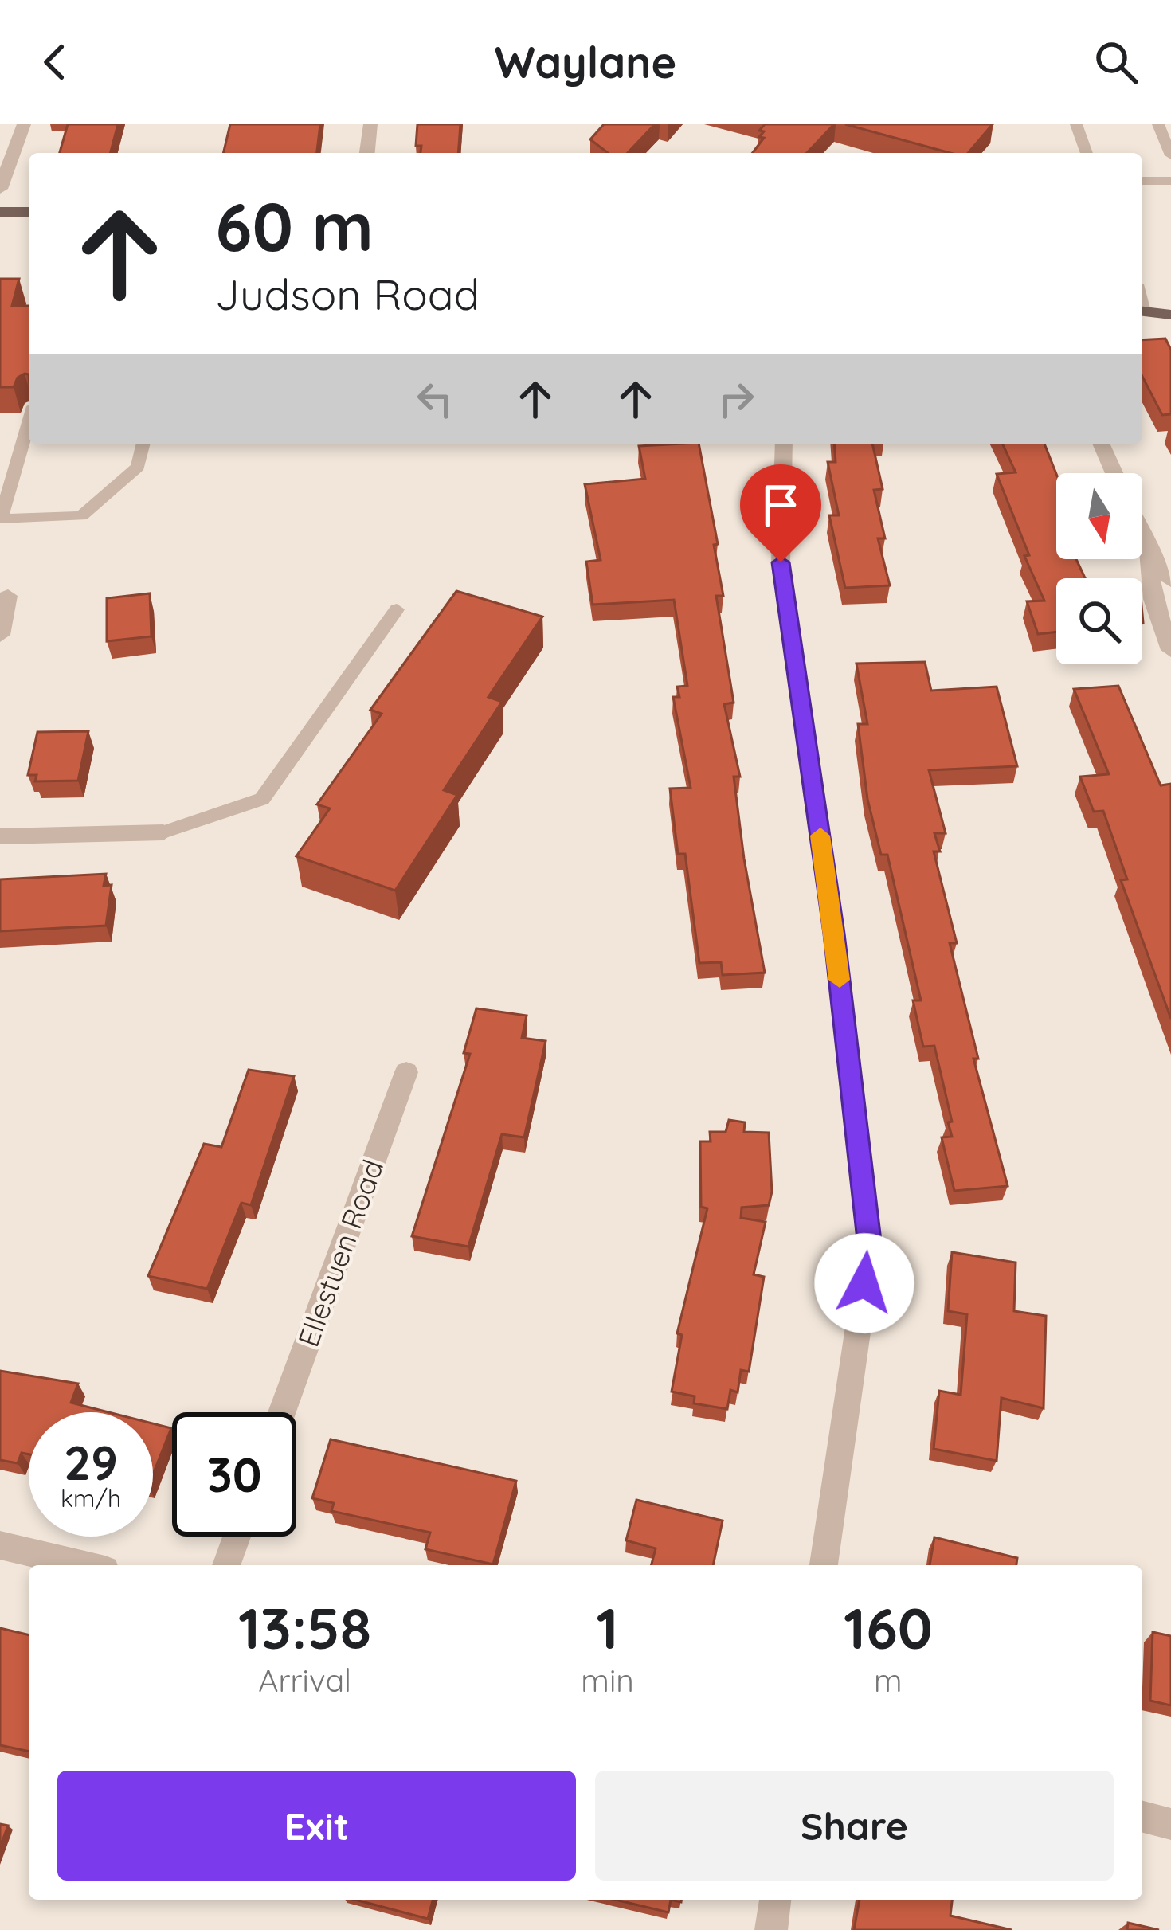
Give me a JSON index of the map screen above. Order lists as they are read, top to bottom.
{
  "streets": {
    "street": ["Ellestuen Road"]
  },
  "north": "bottom",
  "page": {
    "header": "Waylane",
    "turn": ["60 m", "Judson Road"],
    "speed": "29 km/h",
    "limit": "30",
    "eta": [
      "13:58",
      "Arrival",
      "1",
      "min",
      "160",
      "m"
    ],
    "buttons": ["Exit", "Share"]
  }
}
